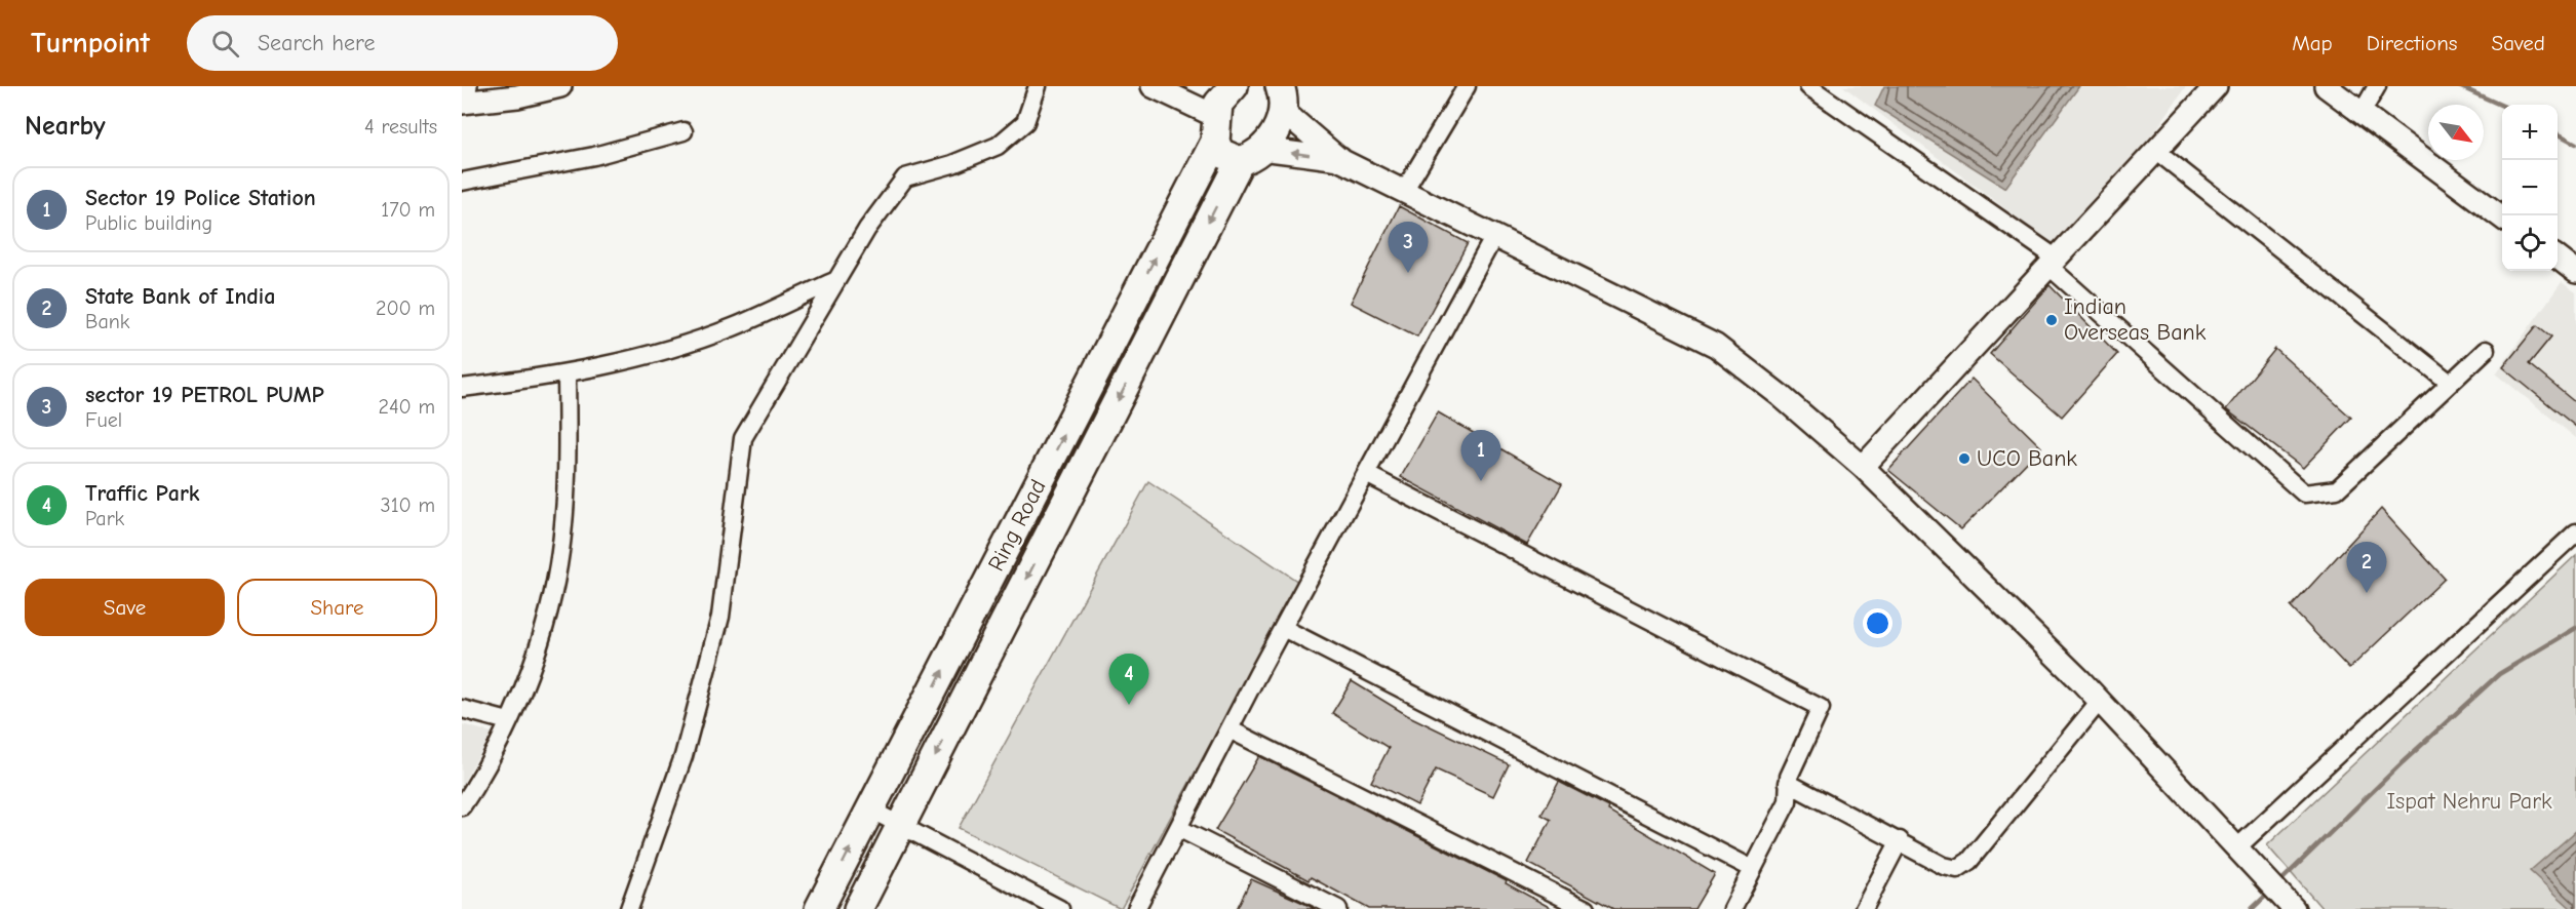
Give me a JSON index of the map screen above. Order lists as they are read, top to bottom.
{
  "streets": {
    "main road": ["Ring Road"]
  },
  "parks": ["Ispat Nehru Park"],
  "places": ["Indian Overseas Bank", "UCO Bank"],
  "north": "bottom right",
  "page": {
    "header": "Turnpoint",
    "search": "Search here",
    "nav": ["Map", "Directions", "Saved"],
    "heading": ["Nearby", "4 results"],
    "map_buttons": ["+", "−"],
    "list": [
      {
        "mark": "1",
        "name": "Sector 19 Police Station",
        "note": "Public building",
        "value": "170 m"
      },
      {
        "mark": "2",
        "name": "State Bank of India",
        "note": "Bank",
        "value": "200 m"
      },
      {
        "mark": "3",
        "name": "sector 19 PETROL PUMP",
        "note": "Fuel",
        "value": "240 m"
      },
      {
        "mark": "4",
        "name": "Traffic Park",
        "note": "Park",
        "value": "310 m"
      }
    ],
    "pins": [
      "3",
      "1",
      "2",
      "4"
    ],
    "buttons": ["Save", "Share"]
  }
}
